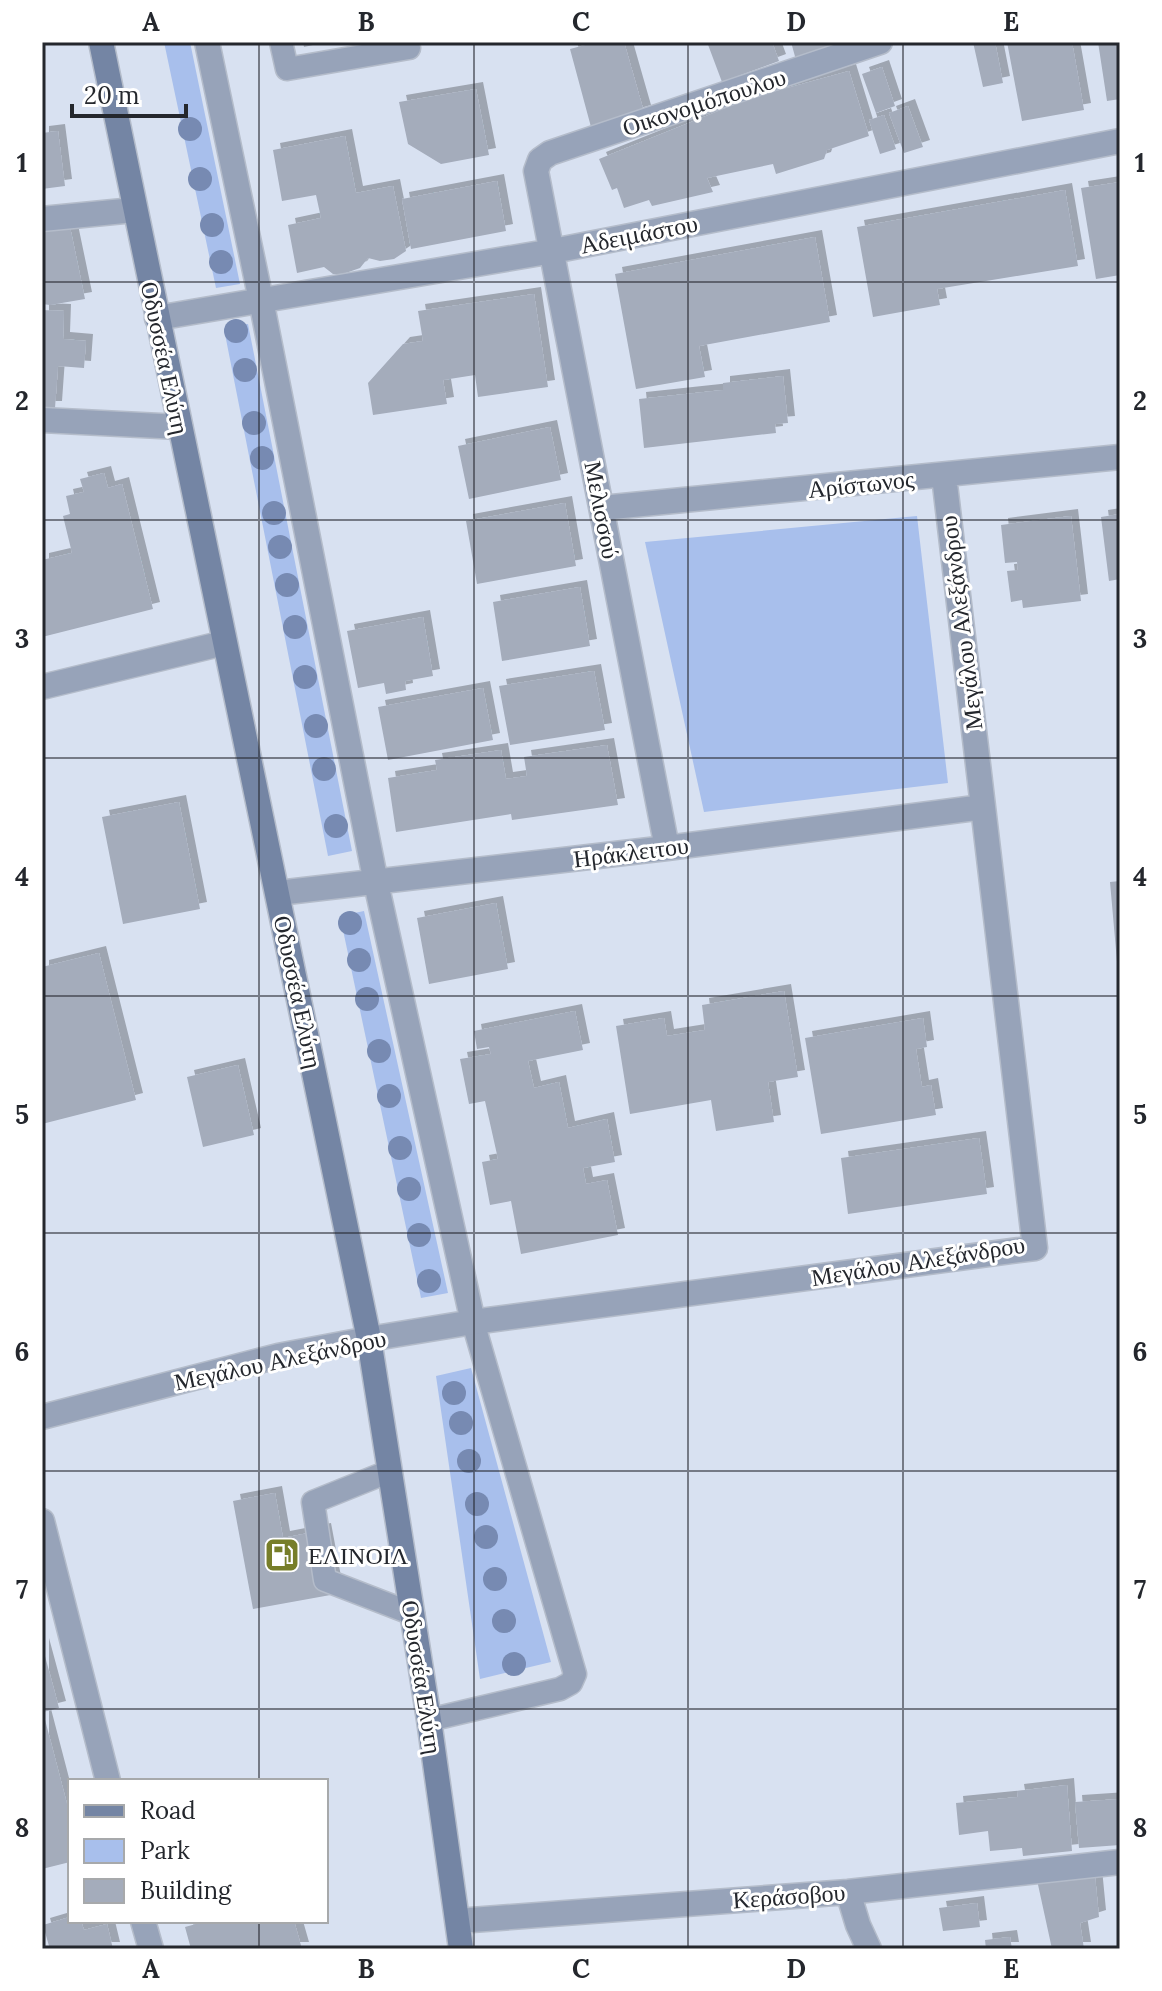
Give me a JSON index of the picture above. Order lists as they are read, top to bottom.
{
  "streets": {
    "main road": ["Οδυσσέα Ελύτη"],
    "street": [
      "Οικονομόπουλου",
      "Αδειμάστου",
      "Αρίστωνος",
      "Μελισσού",
      "Μεγάλου Αλεξάνδρου",
      "Ηράκλειτου",
      "Κεράσοβου"
    ]
  },
  "crossings": [
    ["Οικονομόπουλου", "Μελισσού"],
    ["Αδειμάστου", "Οδυσσέα Ελύτη"],
    ["Αδειμάστου", "Μελισσού"],
    ["Οδυσσέα Ελύτη", "Μεγάλου Αλεξάνδρου"],
    ["Οδυσσέα Ελύτη", "Ηράκλειτου"],
    ["Οδυσσέα Ελύτη", "Κεράσοβου"],
    ["Αρίστωνος", "Μελισσού"],
    ["Αρίστωνος", "Μεγάλου Αλεξάνδρου"],
    ["Μελισσού", "Ηράκλειτου"],
    ["Μεγάλου Αλεξάνδρου", "Ηράκλειτου"]
  ],
  "places": {
    "fuel station": ["ΕΛΙΝΟΙΛ"]
  },
  "legend": ["Road", "Park", "Building"],
  "scale_bar": "20 m",
  "grid": {
    "columns": [
      "A",
      "B",
      "C",
      "D",
      "E"
    ],
    "rows": [
      "1",
      "2",
      "3",
      "4",
      "5",
      "6",
      "7",
      "8"
    ]
  }
}
